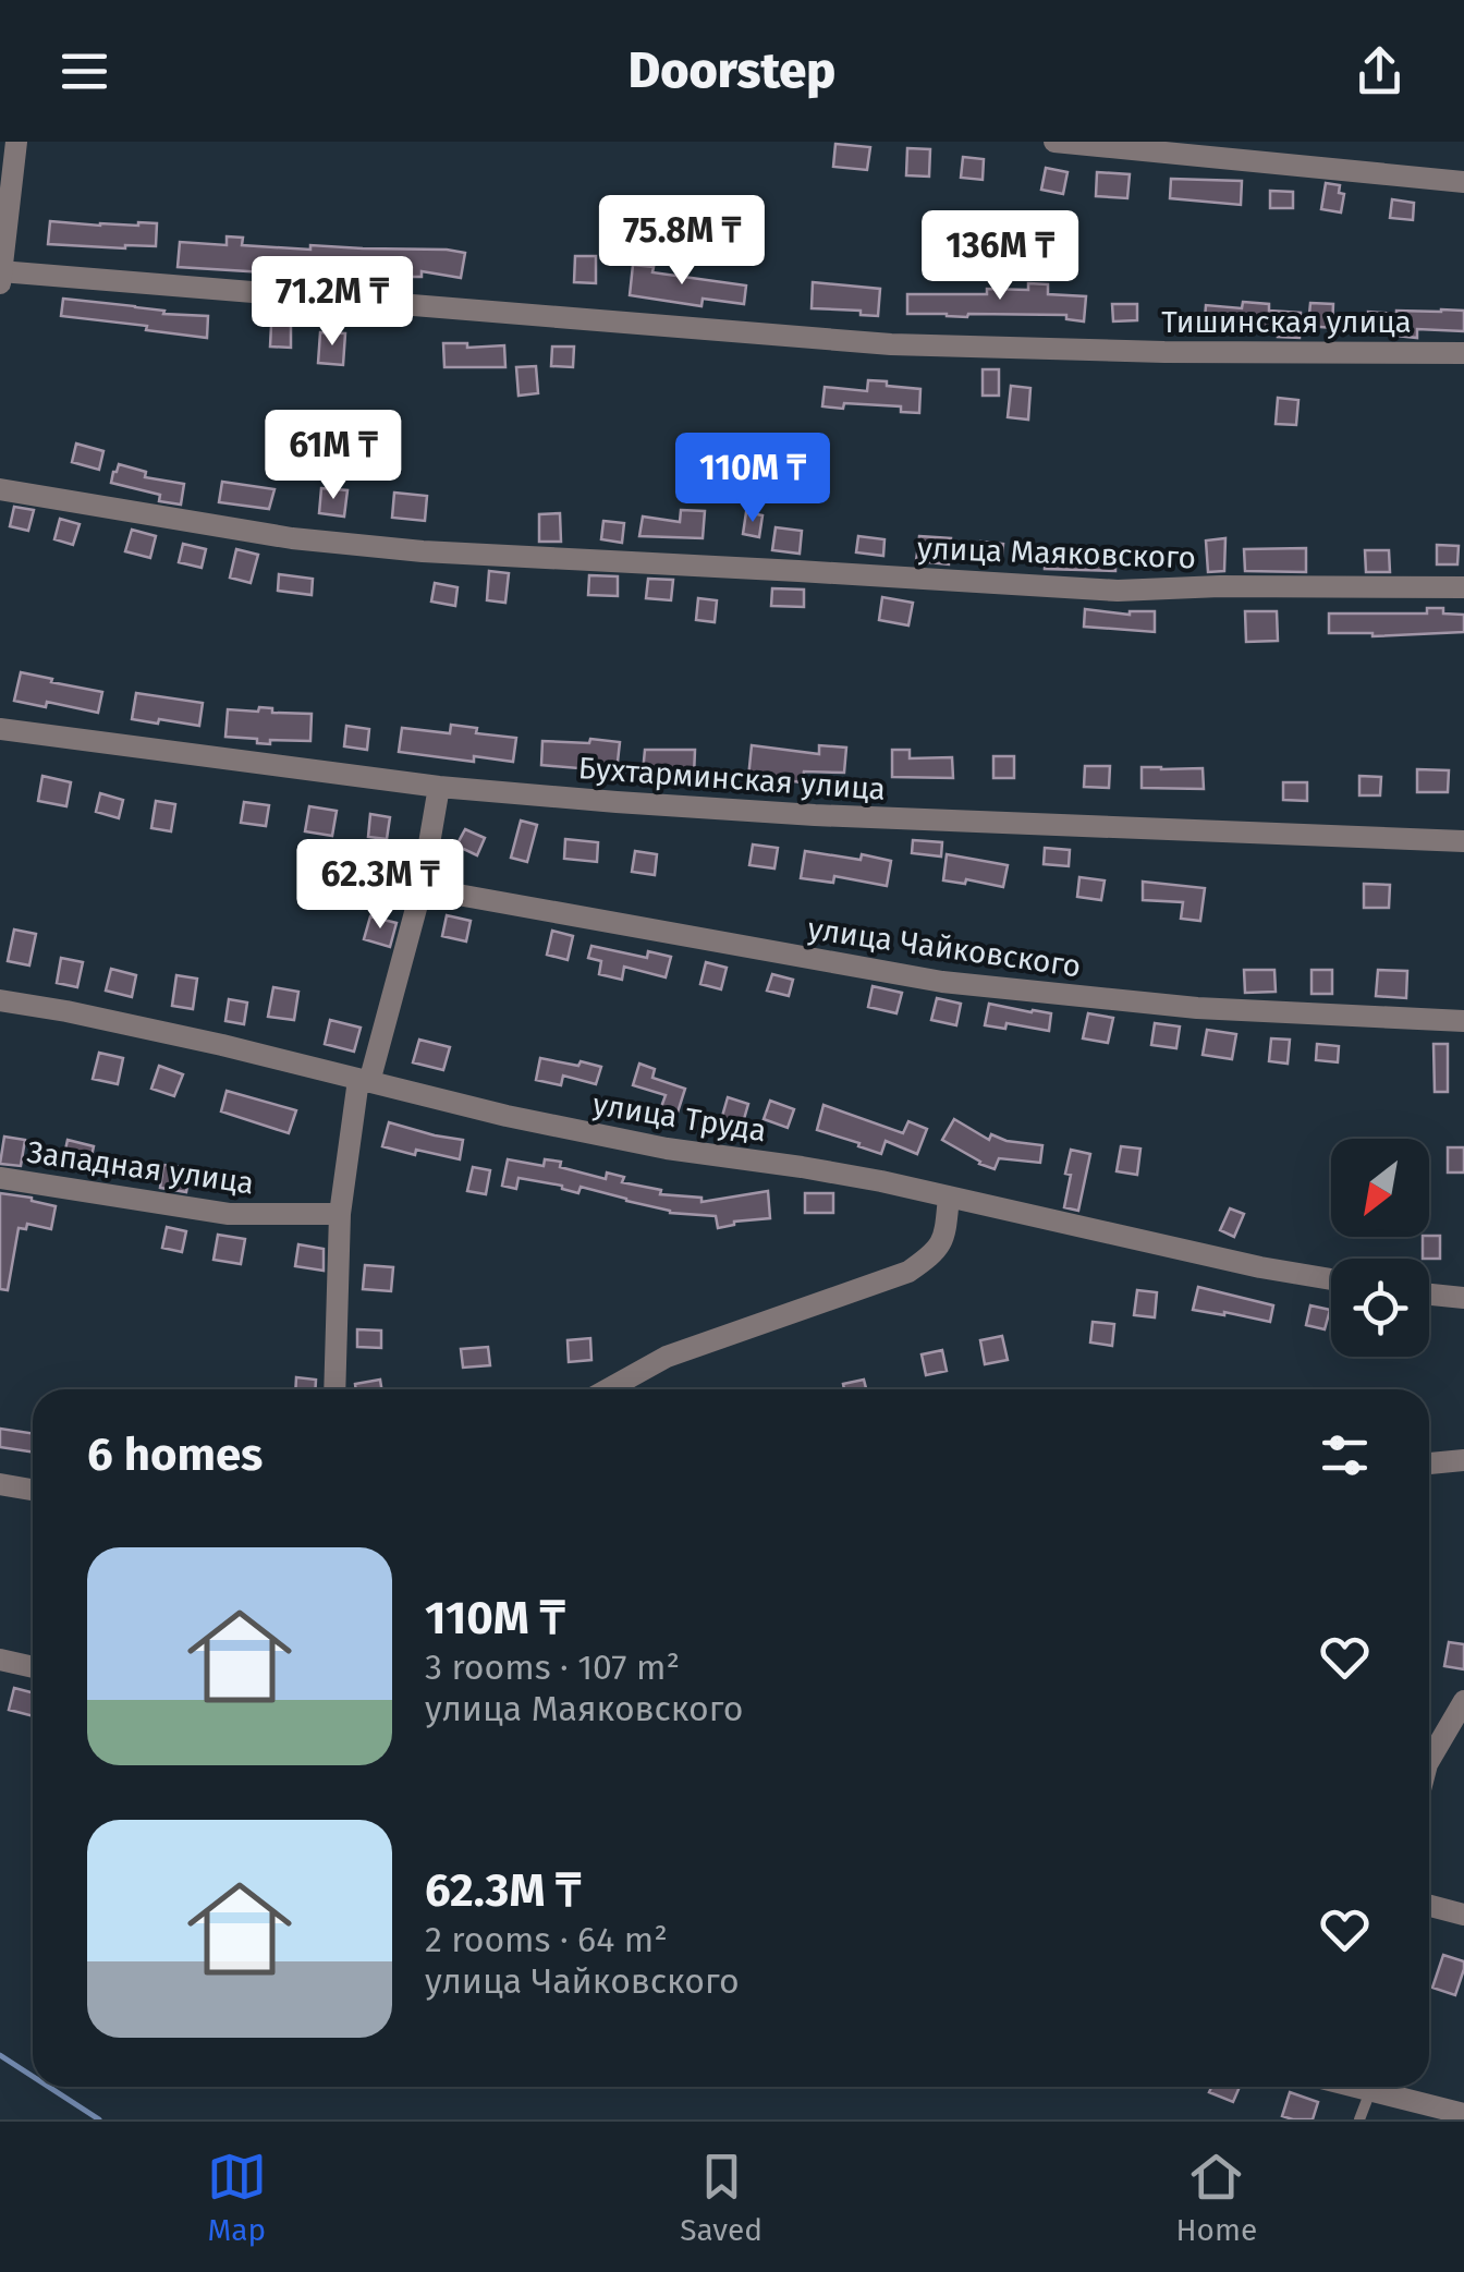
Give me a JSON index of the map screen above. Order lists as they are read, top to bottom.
{
  "streets": {
    "street": [
      "Тишинская улица",
      "улица Маяковского",
      "Бухтарминская улица",
      "улица Чайковского",
      "улица Труда",
      "Западная улица"
    ]
  },
  "north": "bottom left",
  "page": {
    "header": "Doorstep",
    "price": [
      "75.8M ₸",
      "136M ₸",
      "71.2M ₸",
      "61M ₸",
      "110M ₸",
      "62.3M ₸"
    ],
    "heading": "6 homes",
    "list": [
      {
        "name": "110M ₸",
        "note": "3 rooms · 107 m² · улица Маяковского"
      },
      {
        "name": "62.3M ₸",
        "note": "2 rooms · 64 m² · улица Чайковского"
      }
    ],
    "tabs": ["Map", "Saved", "Home"]
  }
}
